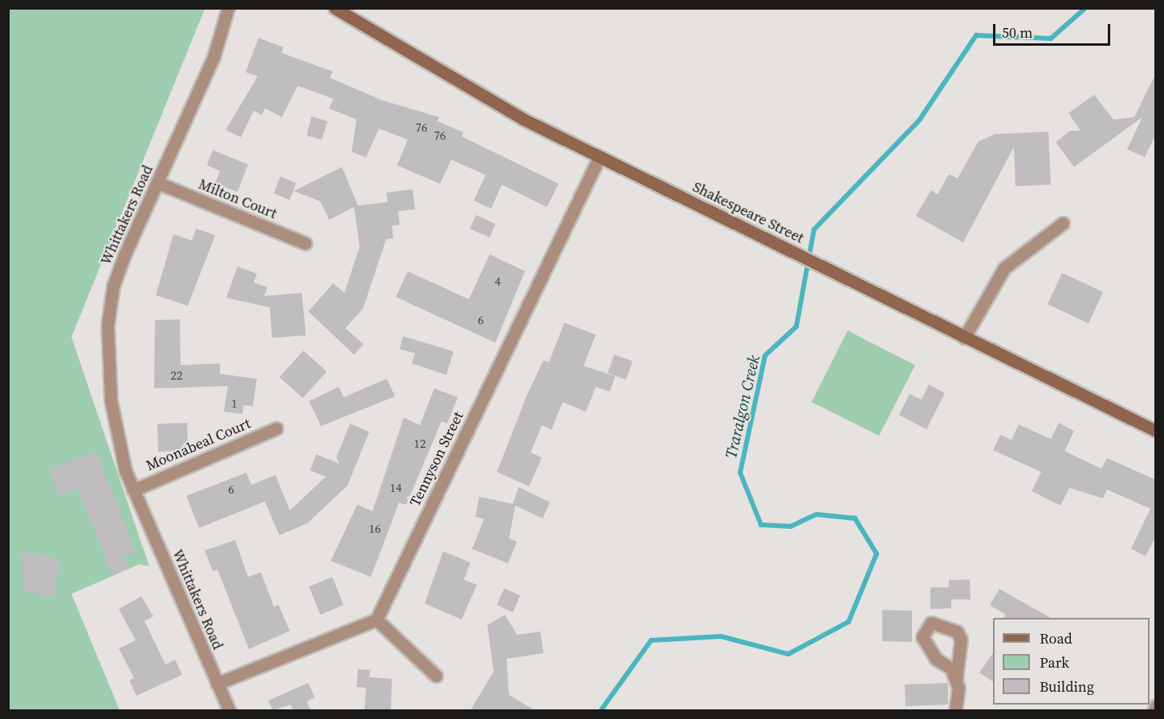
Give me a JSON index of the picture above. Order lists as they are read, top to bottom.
{
  "streets": {
    "main road": ["Shakespeare Street"],
    "street": [
      "Milton Court",
      "Whittakers Road",
      "Moonabeal Court",
      "Tennyson Street"
    ]
  },
  "crossings": [
    ["Milton Court", "Whittakers Road"],
    ["Shakespeare Street", "Tennyson Street"],
    ["Whittakers Road", "Moonabeal Court"]
  ],
  "water": ["Traralgon Creek"],
  "house_numbers": [
    "76",
    "76",
    "4",
    "6",
    "22",
    "1",
    "12",
    "14",
    "6",
    "16"
  ],
  "legend": ["Road", "Park", "Building"],
  "scale_bar": "50 m"
}
